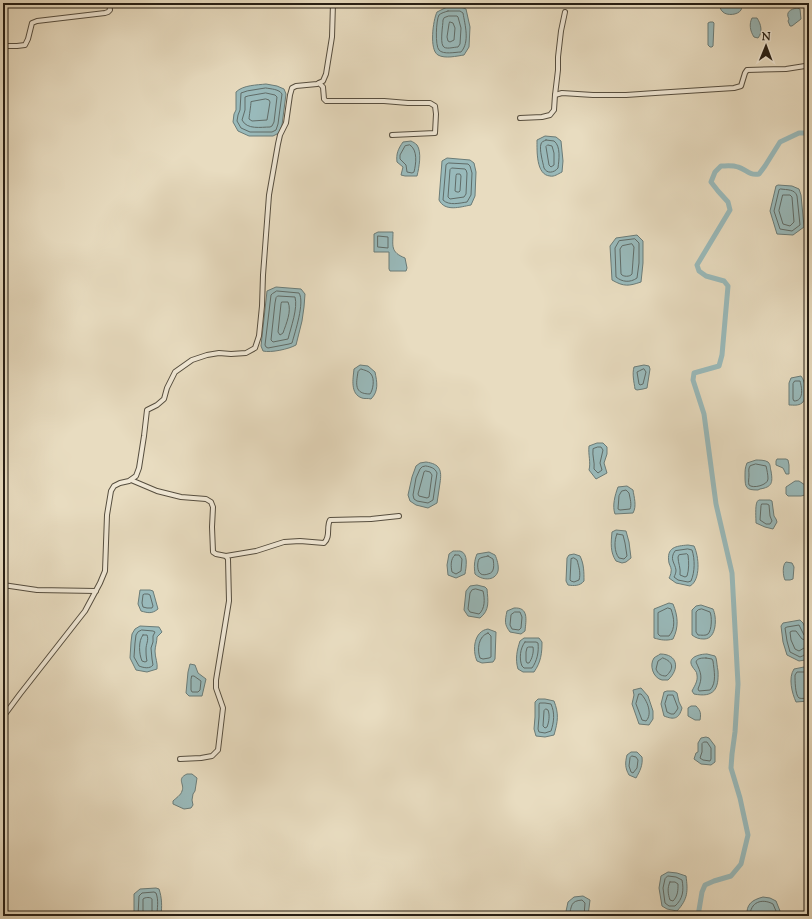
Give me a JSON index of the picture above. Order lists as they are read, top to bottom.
{
  "north": "top"
}
